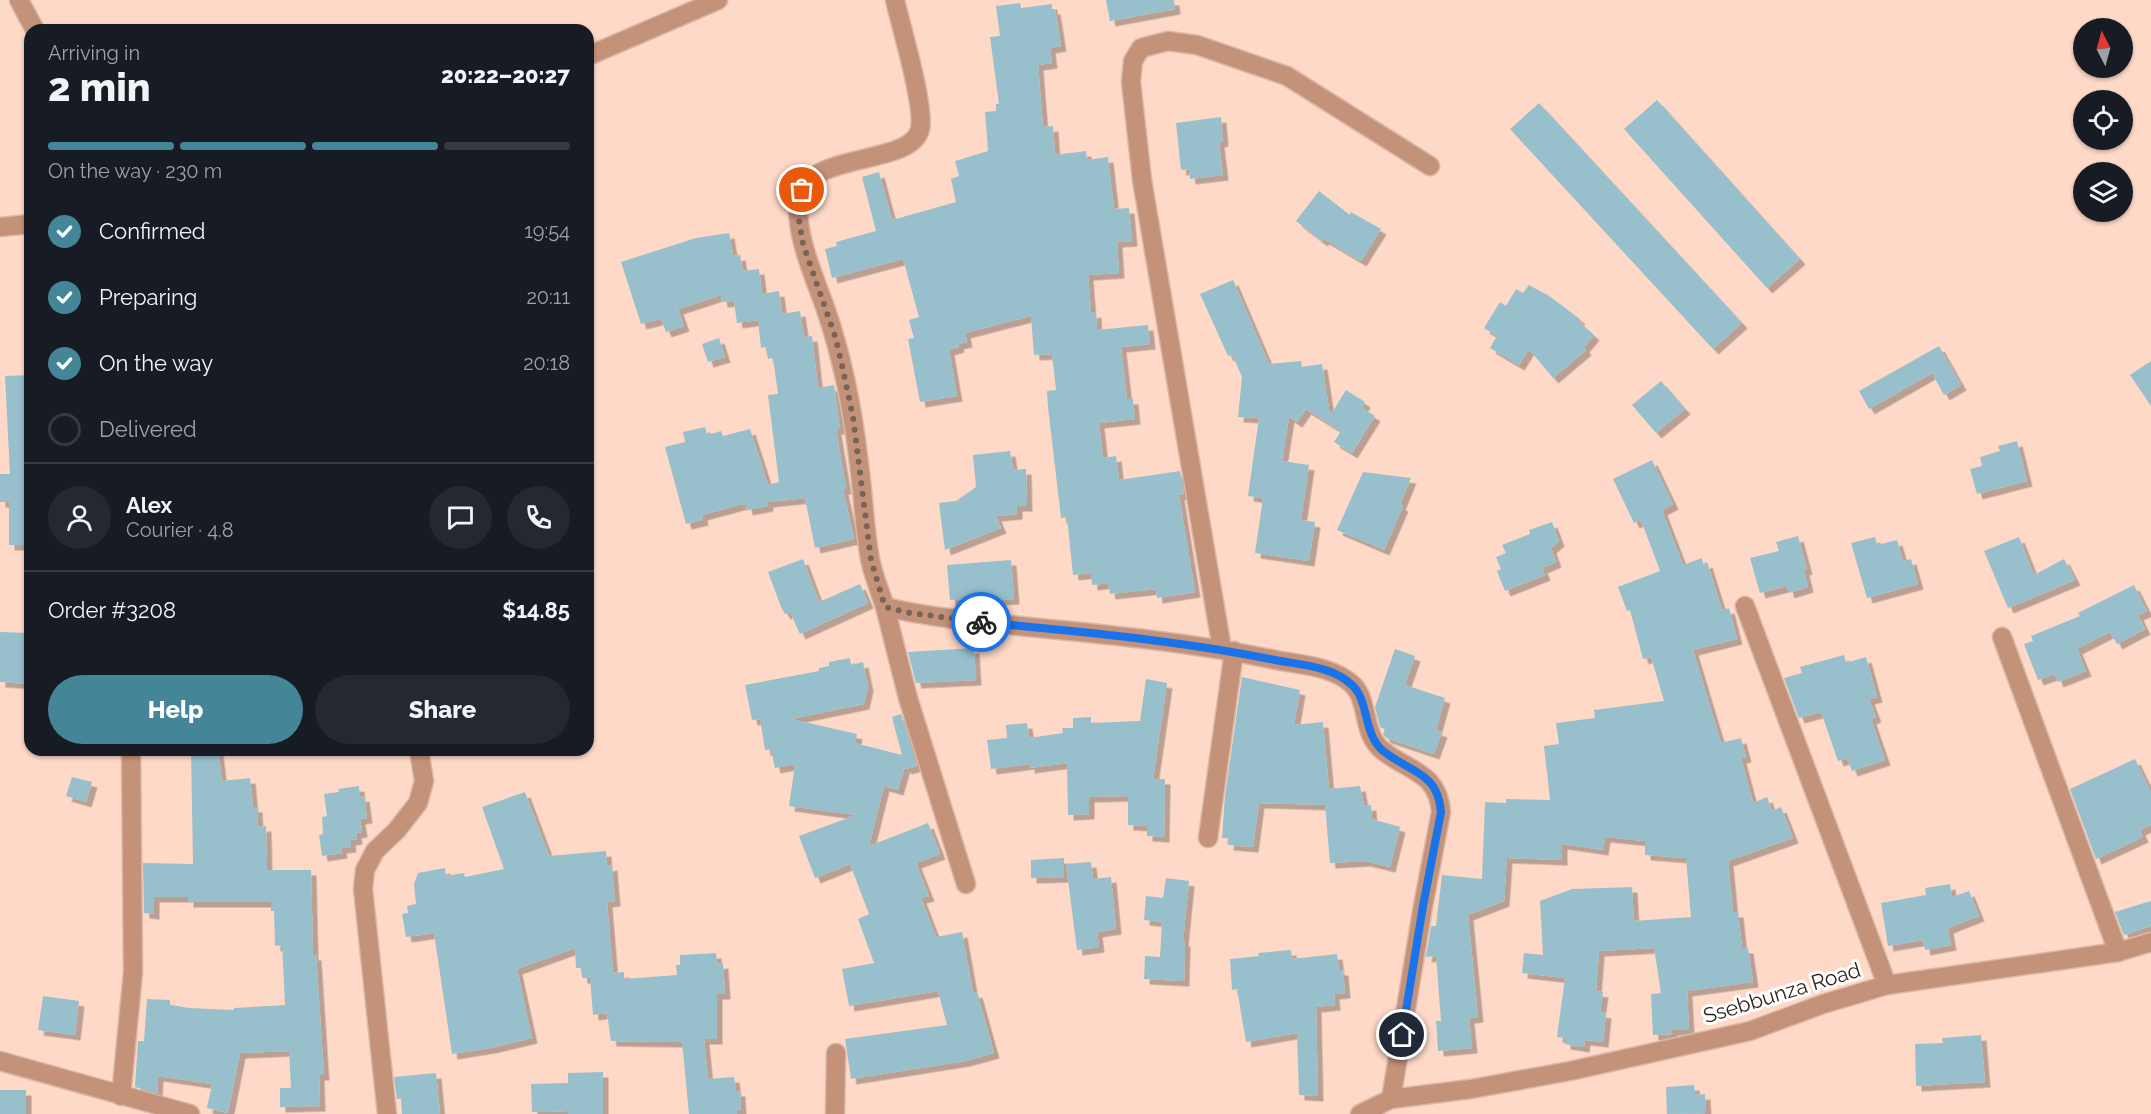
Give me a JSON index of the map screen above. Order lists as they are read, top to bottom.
{
  "streets": {
    "street": ["Ssebbunza Road"]
  },
  "north": "top",
  "page": {
    "heading": ["2 min", "Arriving in", "20:22–20:27"],
    "panel": [
      "Alex",
      "Courier · 4.8",
      "Order #3208",
      "$14.85"
    ],
    "bar": "On the way · 230 m",
    "list": [
      ["Confirmed", "19:54"],
      ["Preparing", "20:11"],
      ["On the way", "20:18"],
      "Delivered"
    ],
    "buttons": ["Help", "Share"]
  }
}
